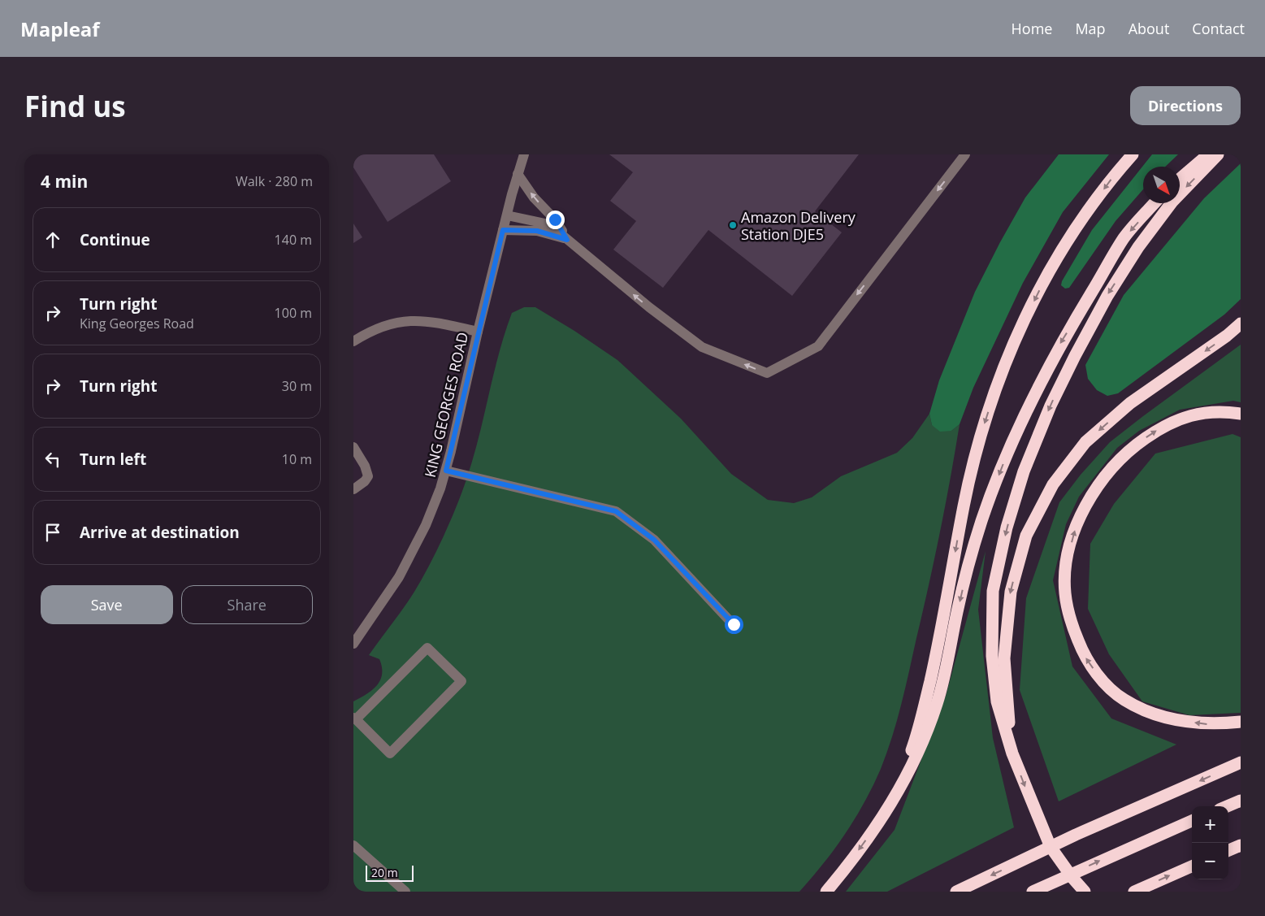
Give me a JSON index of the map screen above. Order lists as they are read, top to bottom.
{
  "streets": {
    "street": ["KING GEORGES ROAD"]
  },
  "places": ["Amazon Delivery Station DJE5"],
  "scale_bar": "20 m",
  "north": "bottom right",
  "page": {
    "header": "Mapleaf",
    "nav": [
      "Home",
      "Map",
      "About",
      "Contact"
    ],
    "buttons": [
      "Directions",
      ["Save", "Share"]
    ],
    "title": "Find us",
    "heading": ["4 min", "Walk · 280 m"],
    "list": [
      ["Continue", "140 m"],
      ["Turn right", "King Georges Road", "100 m"],
      ["Turn right", "30 m"],
      ["Turn left", "10 m"],
      "Arrive at destination"
    ],
    "map_buttons": ["+", "−"],
    "scale": "20 m"
  }
}
